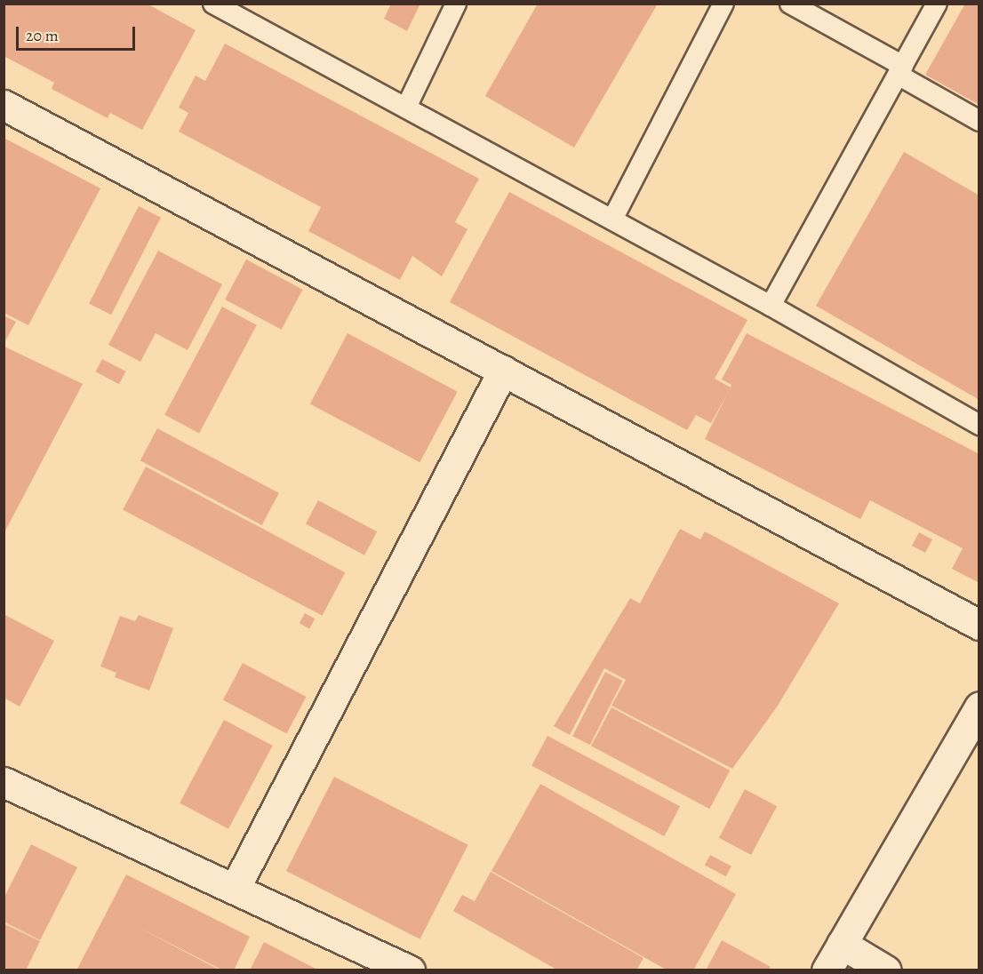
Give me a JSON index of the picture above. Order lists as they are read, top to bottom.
{
  "scale_bar": "20 m"
}
